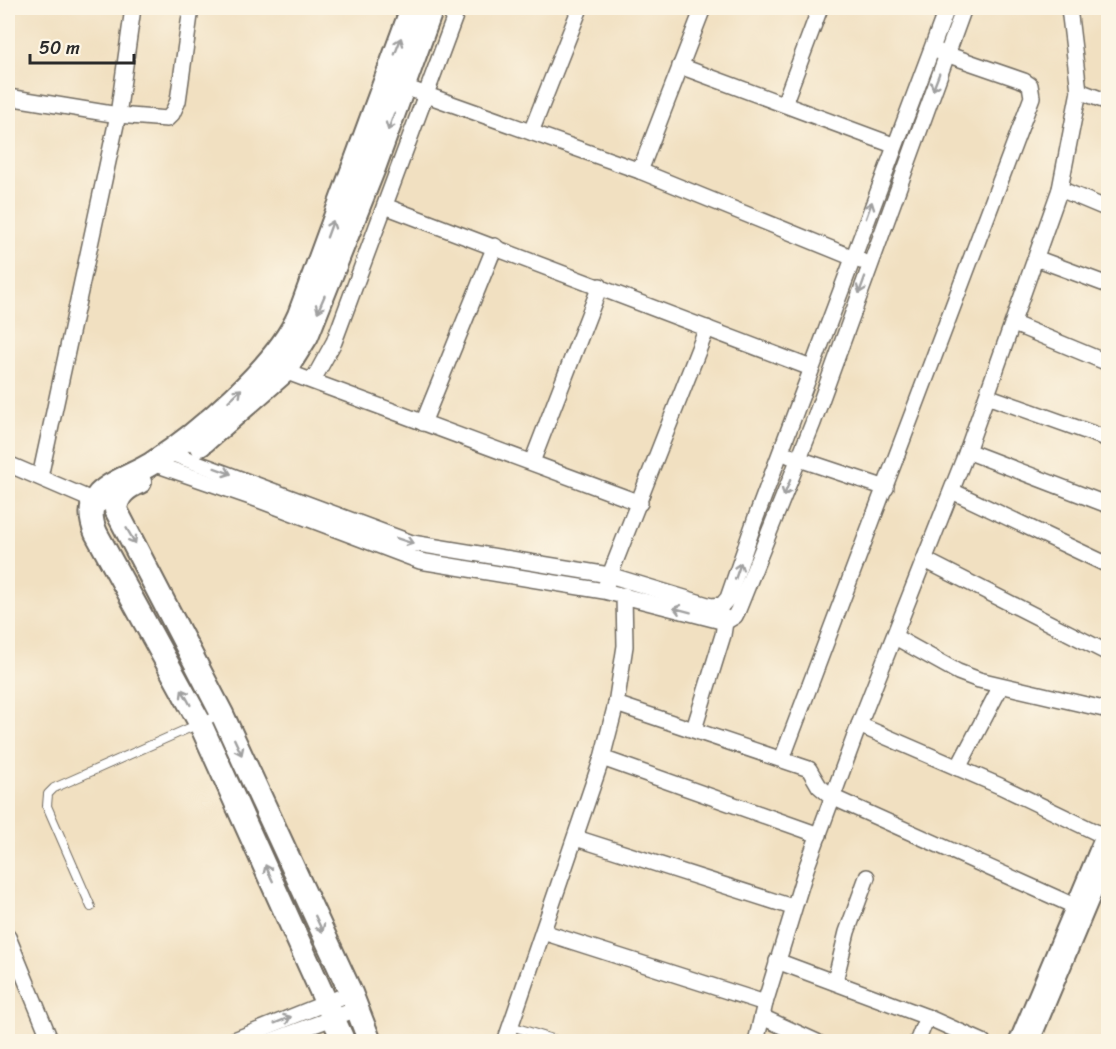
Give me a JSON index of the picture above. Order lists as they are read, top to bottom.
{
  "scale_bar": "50 m"
}
